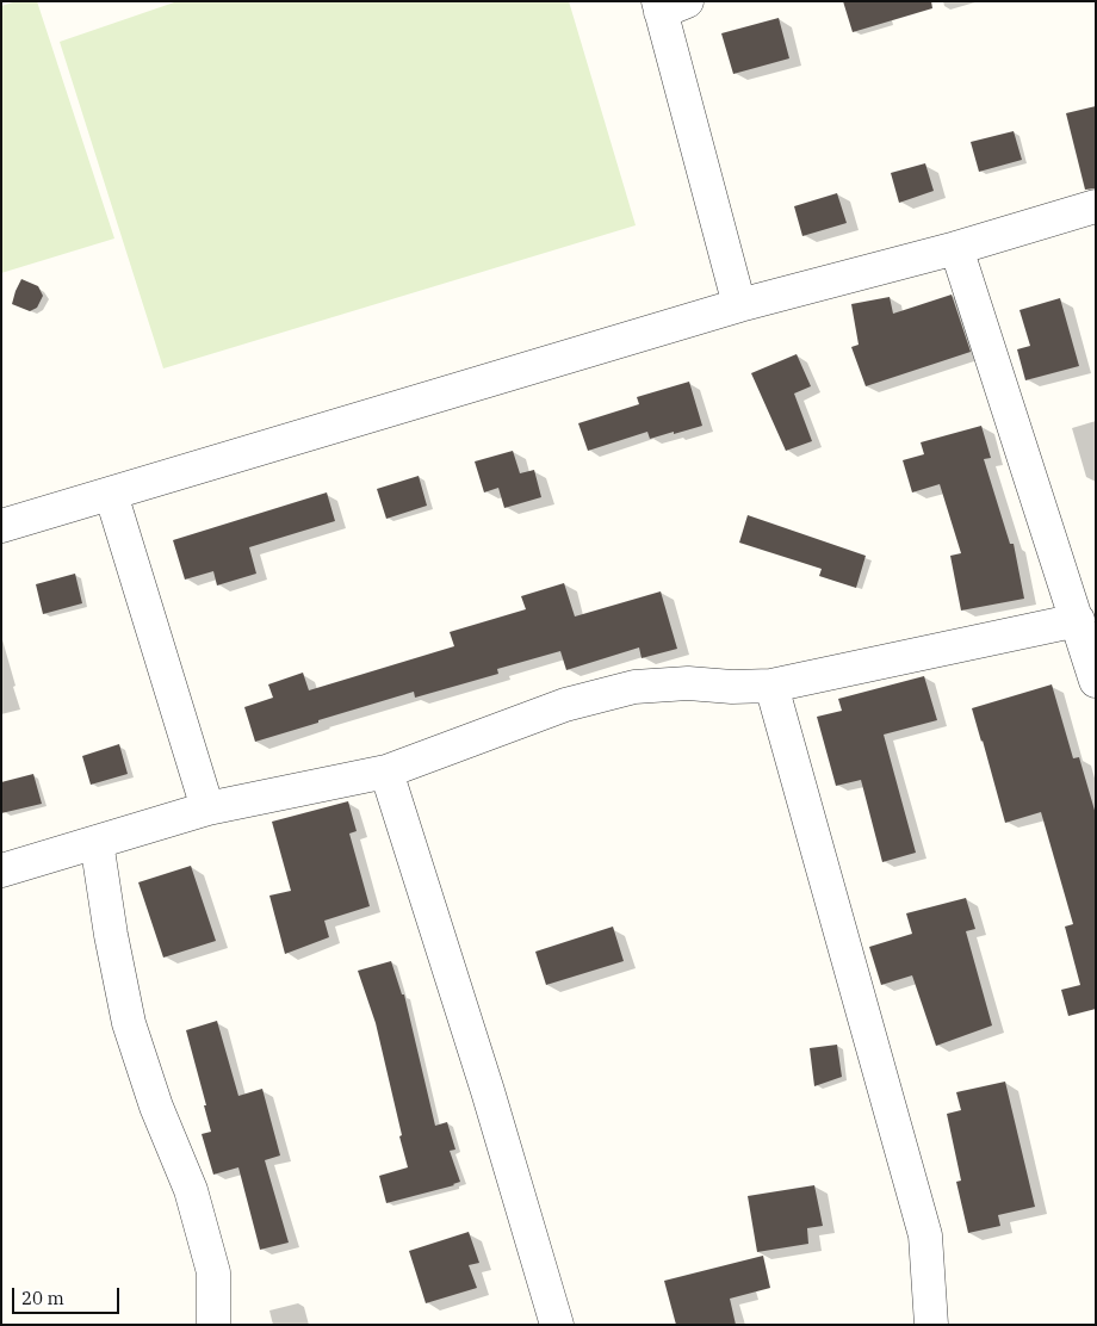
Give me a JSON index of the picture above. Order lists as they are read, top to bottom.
{
  "scale_bar": "20 m"
}
